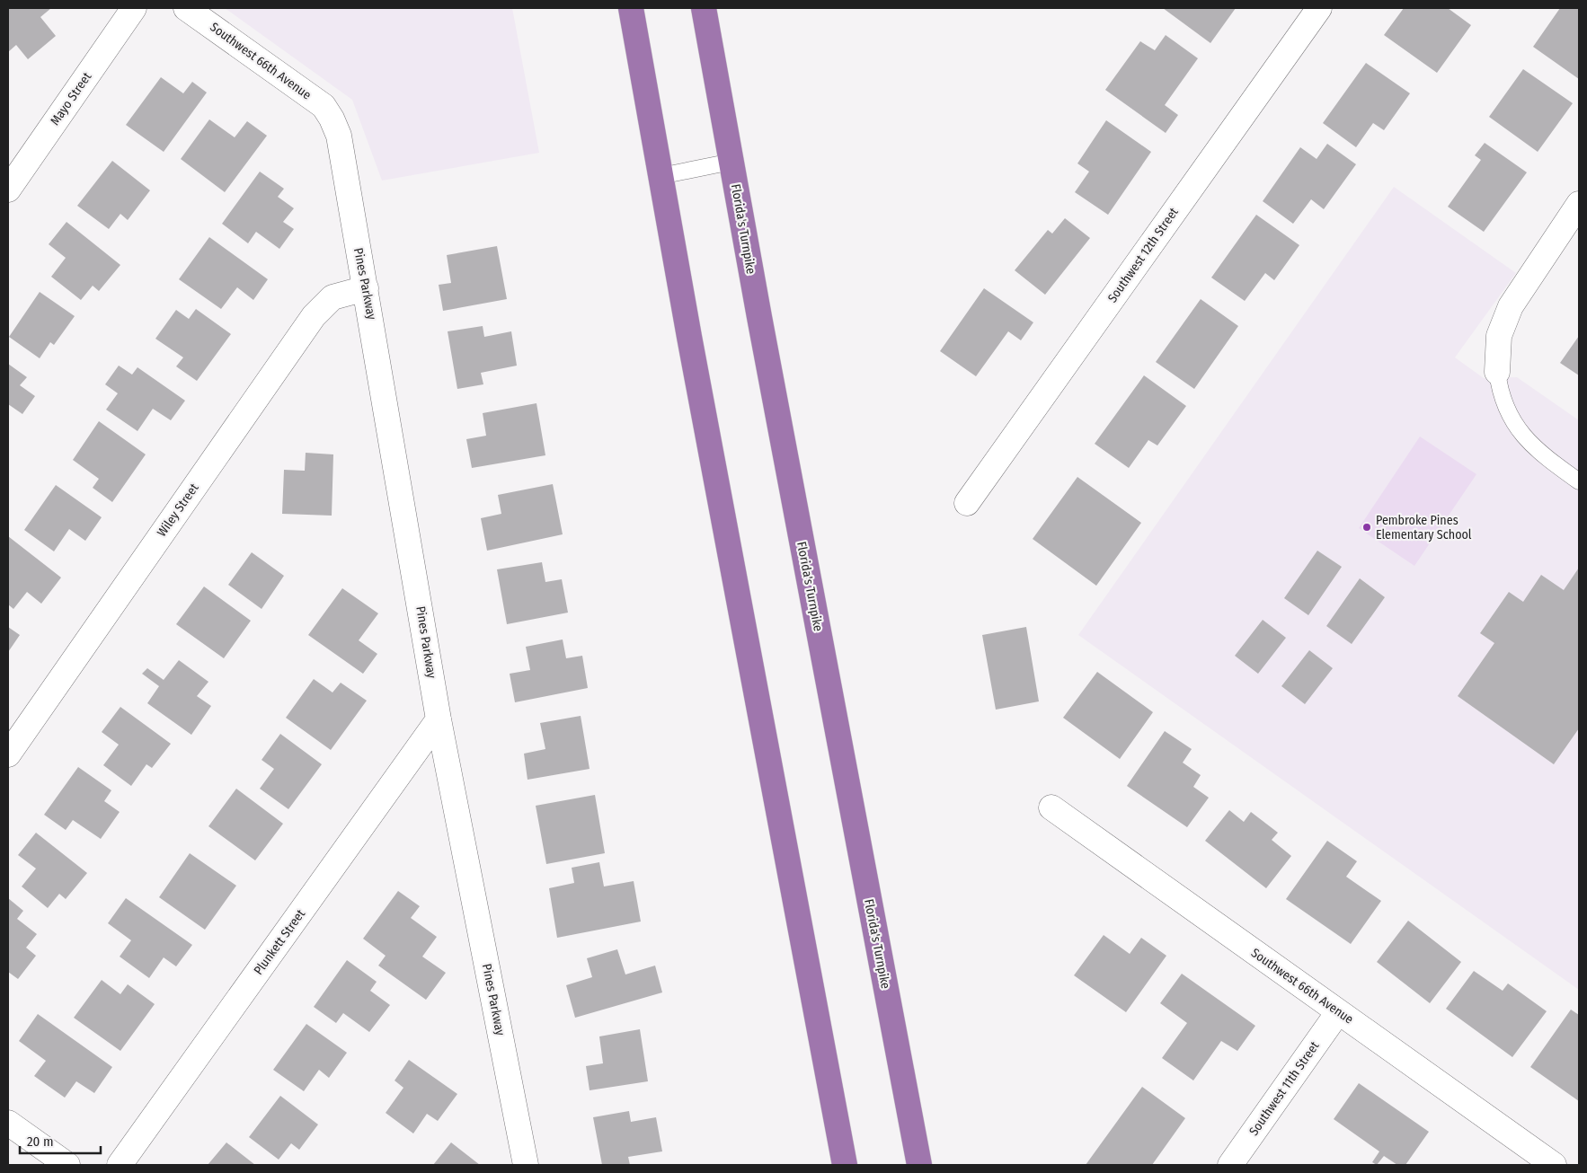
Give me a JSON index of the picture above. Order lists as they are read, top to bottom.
{
  "streets": {
    "highway": ["Florida's Turnpike"],
    "street": [
      "Southwest 66th Avenue",
      "Mayo Street",
      "Southwest 12th Street",
      "Pines Parkway",
      "Wiley Street",
      "Plunkett Street",
      "Southwest 11th Street"
    ]
  },
  "crossings": [
    ["Southwest 66th Avenue", "Pines Parkway"],
    ["Southwest 66th Avenue", "Southwest 11th Street"],
    ["Pines Parkway", "Wiley Street"],
    ["Pines Parkway", "Plunkett Street"]
  ],
  "places": ["Pembroke Pines Elementary School"],
  "scale_bar": "20 m"
}
